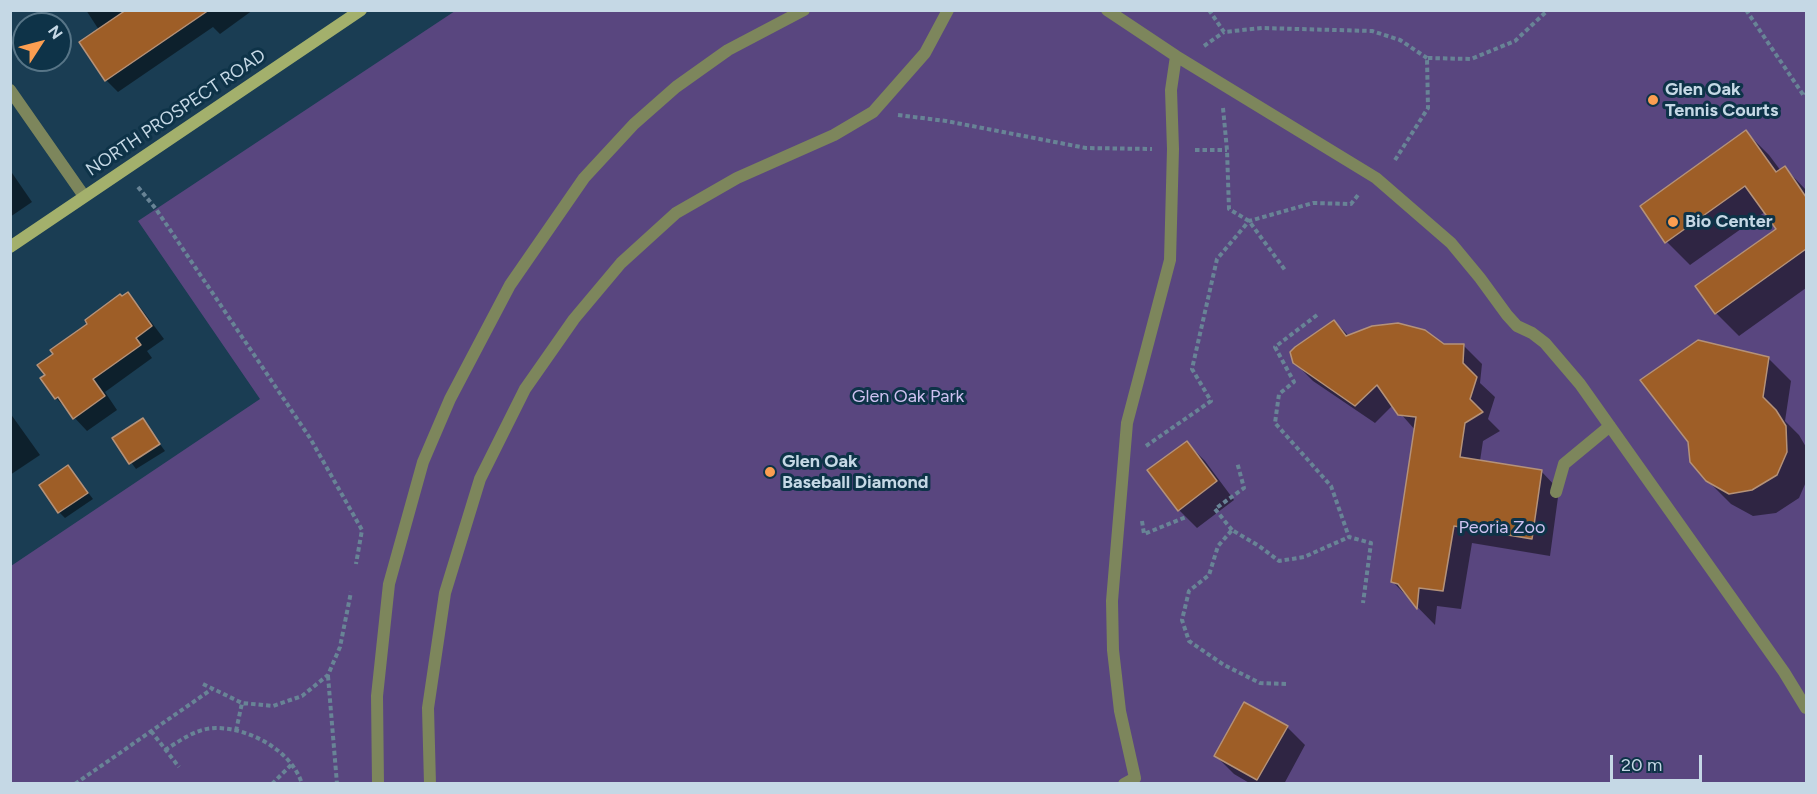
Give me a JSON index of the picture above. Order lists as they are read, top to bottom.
{
  "streets": {
    "main road": ["NORTH PROSPECT ROAD"]
  },
  "parks": ["Glen Oak Park", "Peoria Zoo"],
  "places": ["Glen Oak Tennis Courts", "Bio Center", "Glen Oak Baseball Diamond"],
  "scale_bar": "20 m",
  "north": "top right"
}
